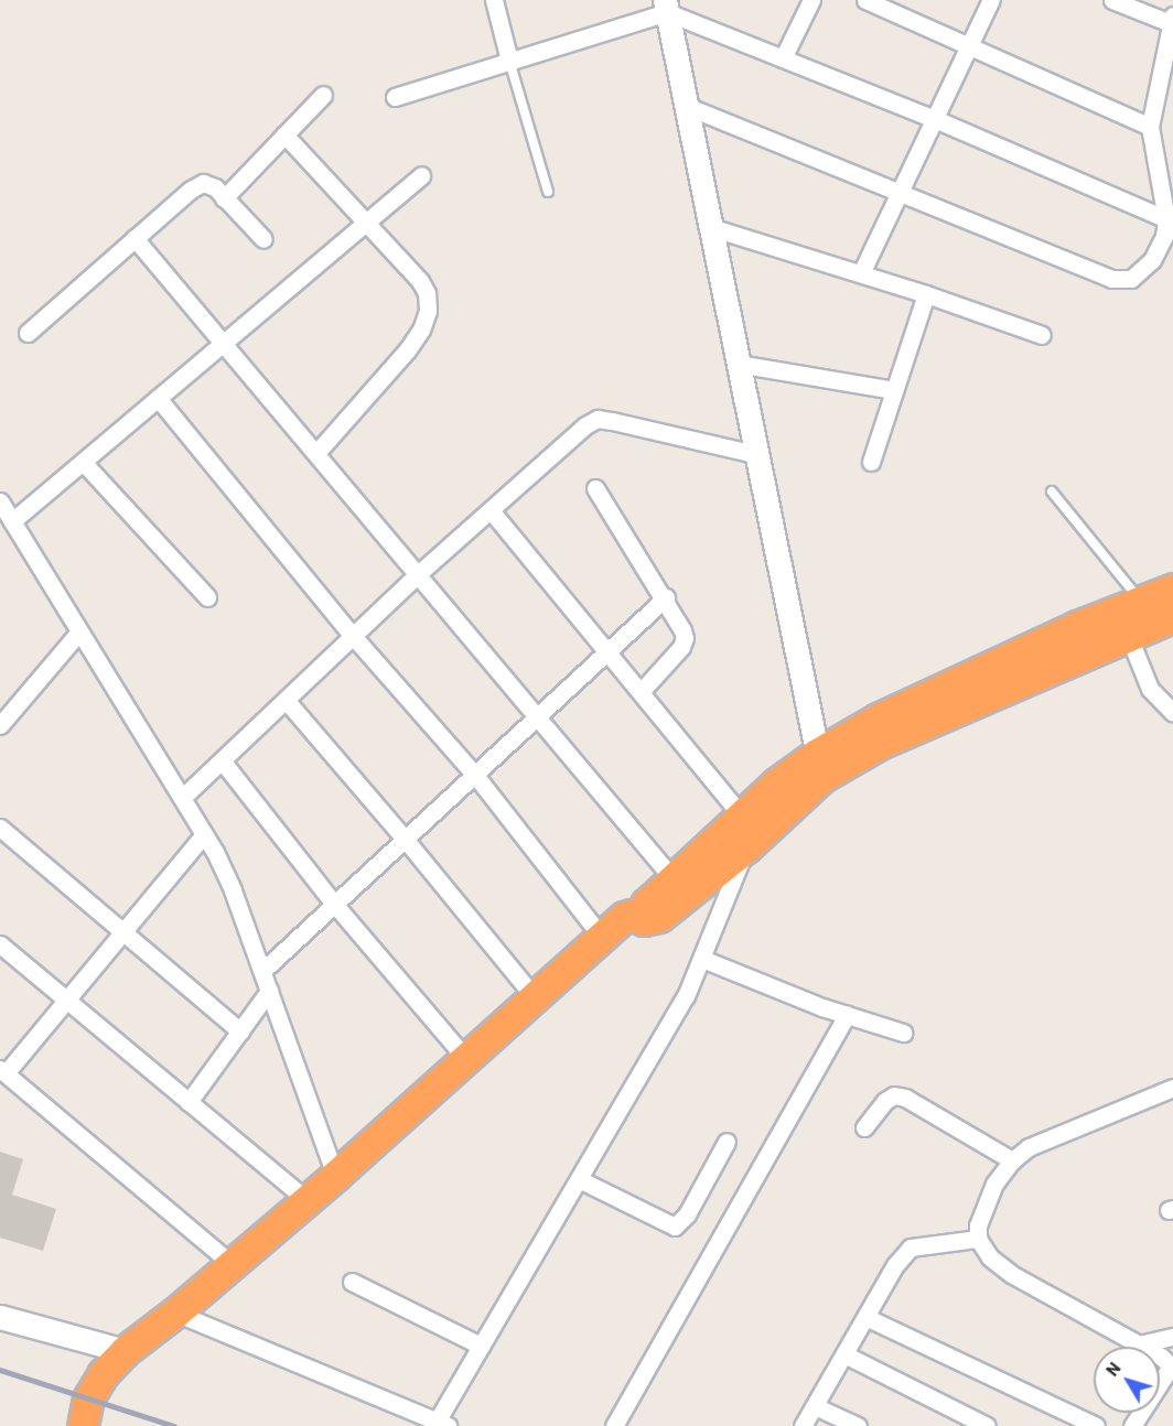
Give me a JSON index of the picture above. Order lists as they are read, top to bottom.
{
  "north": "top left"
}
